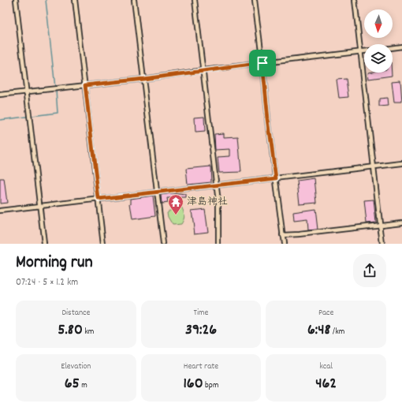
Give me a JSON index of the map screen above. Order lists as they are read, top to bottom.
{
  "places": {
    "temple": ["津島神社"]
  },
  "north": "bottom",
  "page": {
    "heading": ["Morning run", "07:24 · 5 × 1.2 km"],
    "stats": [
      ["Distance", "5.80 km"],
      ["Time", "39:26"],
      ["Pace", "6:48 /km"],
      ["Elevation", "65 m"],
      ["Heart rate", "160 bpm"],
      ["kcal", "462"]
    ]
  }
}
